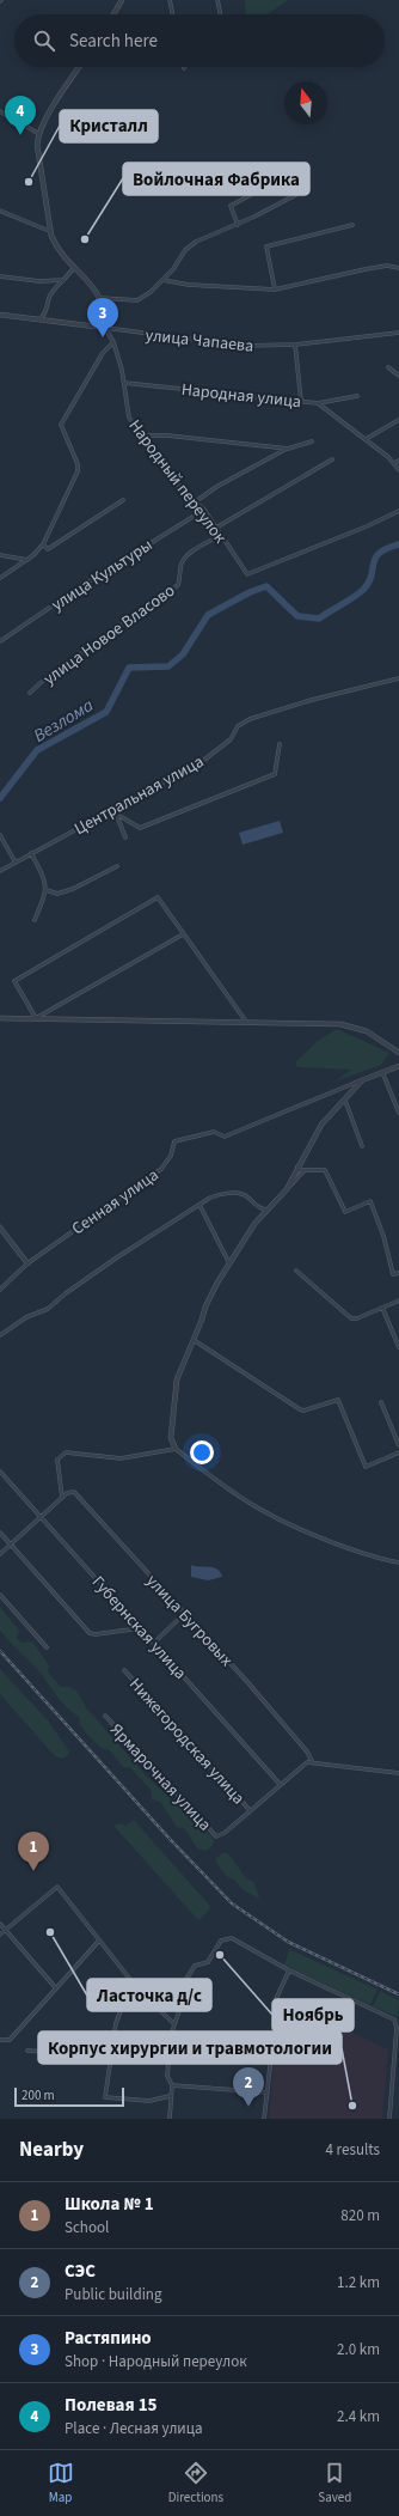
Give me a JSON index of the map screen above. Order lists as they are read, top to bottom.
{
  "streets": {
    "street": [
      "улица Чапаева",
      "Народная улица",
      "Народный переулок",
      "улица Культуры",
      "улица Новое Власово",
      "Центральная улица",
      "Сенная улица",
      "улица Бугровых",
      "Губернская улица",
      "Нижегородская улица",
      "Ярмарочная улица"
    ]
  },
  "crossings": [
    ["улица Чапаева", "Народный переулок"],
    ["Народная улица", "Народный переулок"],
    ["Народный переулок", "улица Культуры"],
    ["Народный переулок", "улица Новое Власово"],
    ["Нижегородская улица", "Ярмарочная улица"]
  ],
  "water": ["Везлома"],
  "places": [
    "Кристалл",
    "Войлочная Фабрика",
    "Ласточка д/с",
    "Ноябрь",
    "Корпус хирургии и травмотологии"
  ],
  "scale_bar": "200 m",
  "north": "top",
  "page": {
    "search": "Search here",
    "pins": [
      "4",
      "3",
      "1",
      "2"
    ],
    "scale": "200 m",
    "heading": ["Nearby", "4 results"],
    "list": [
      {
        "mark": "1",
        "name": "Школа № 1",
        "note": "School",
        "value": "820 m"
      },
      {
        "mark": "2",
        "name": "СЭС",
        "note": "Public building",
        "value": "1.2 km"
      },
      {
        "mark": "3",
        "name": "Растяпино",
        "note": "Shop · Народный переулок",
        "value": "2.0 km"
      },
      {
        "mark": "4",
        "name": "Полевая 15",
        "note": "Place · Лесная улица",
        "value": "2.4 km"
      }
    ],
    "nav": ["Map", "Directions", "Saved"]
  }
}
